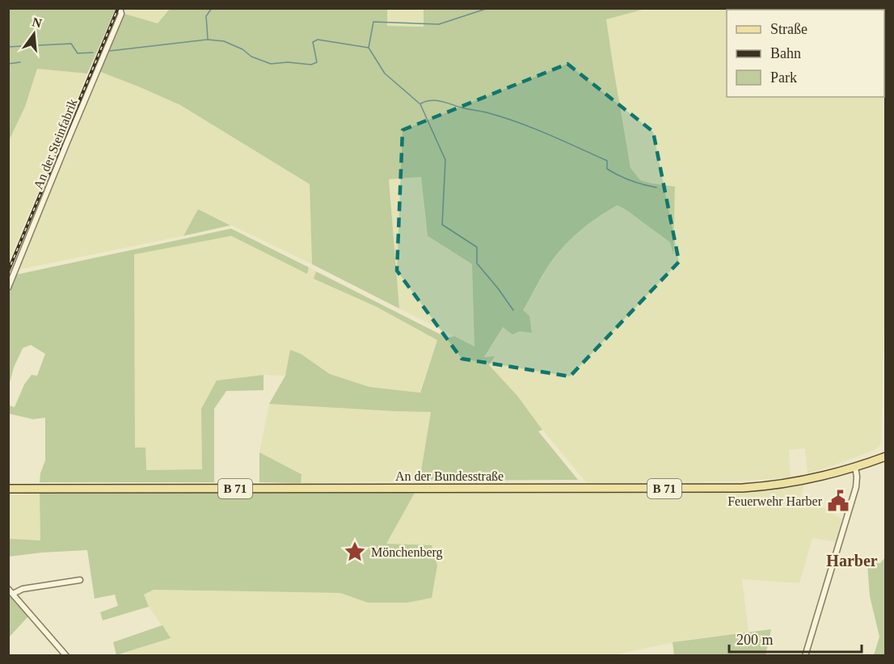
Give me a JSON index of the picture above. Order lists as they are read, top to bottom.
{
  "streets": {
    "main road": ["An der Bundesstraße", "B 71"],
    "street": ["An der Steinfabrik"]
  },
  "districts": ["Harber"],
  "places": {
    "public building": ["Feuerwehr Harber"],
    "place": ["Mönchenberg"]
  },
  "legend": ["Straße", "Bahn", "Park"],
  "scale_bar": "200 m",
  "north": "top"
}
